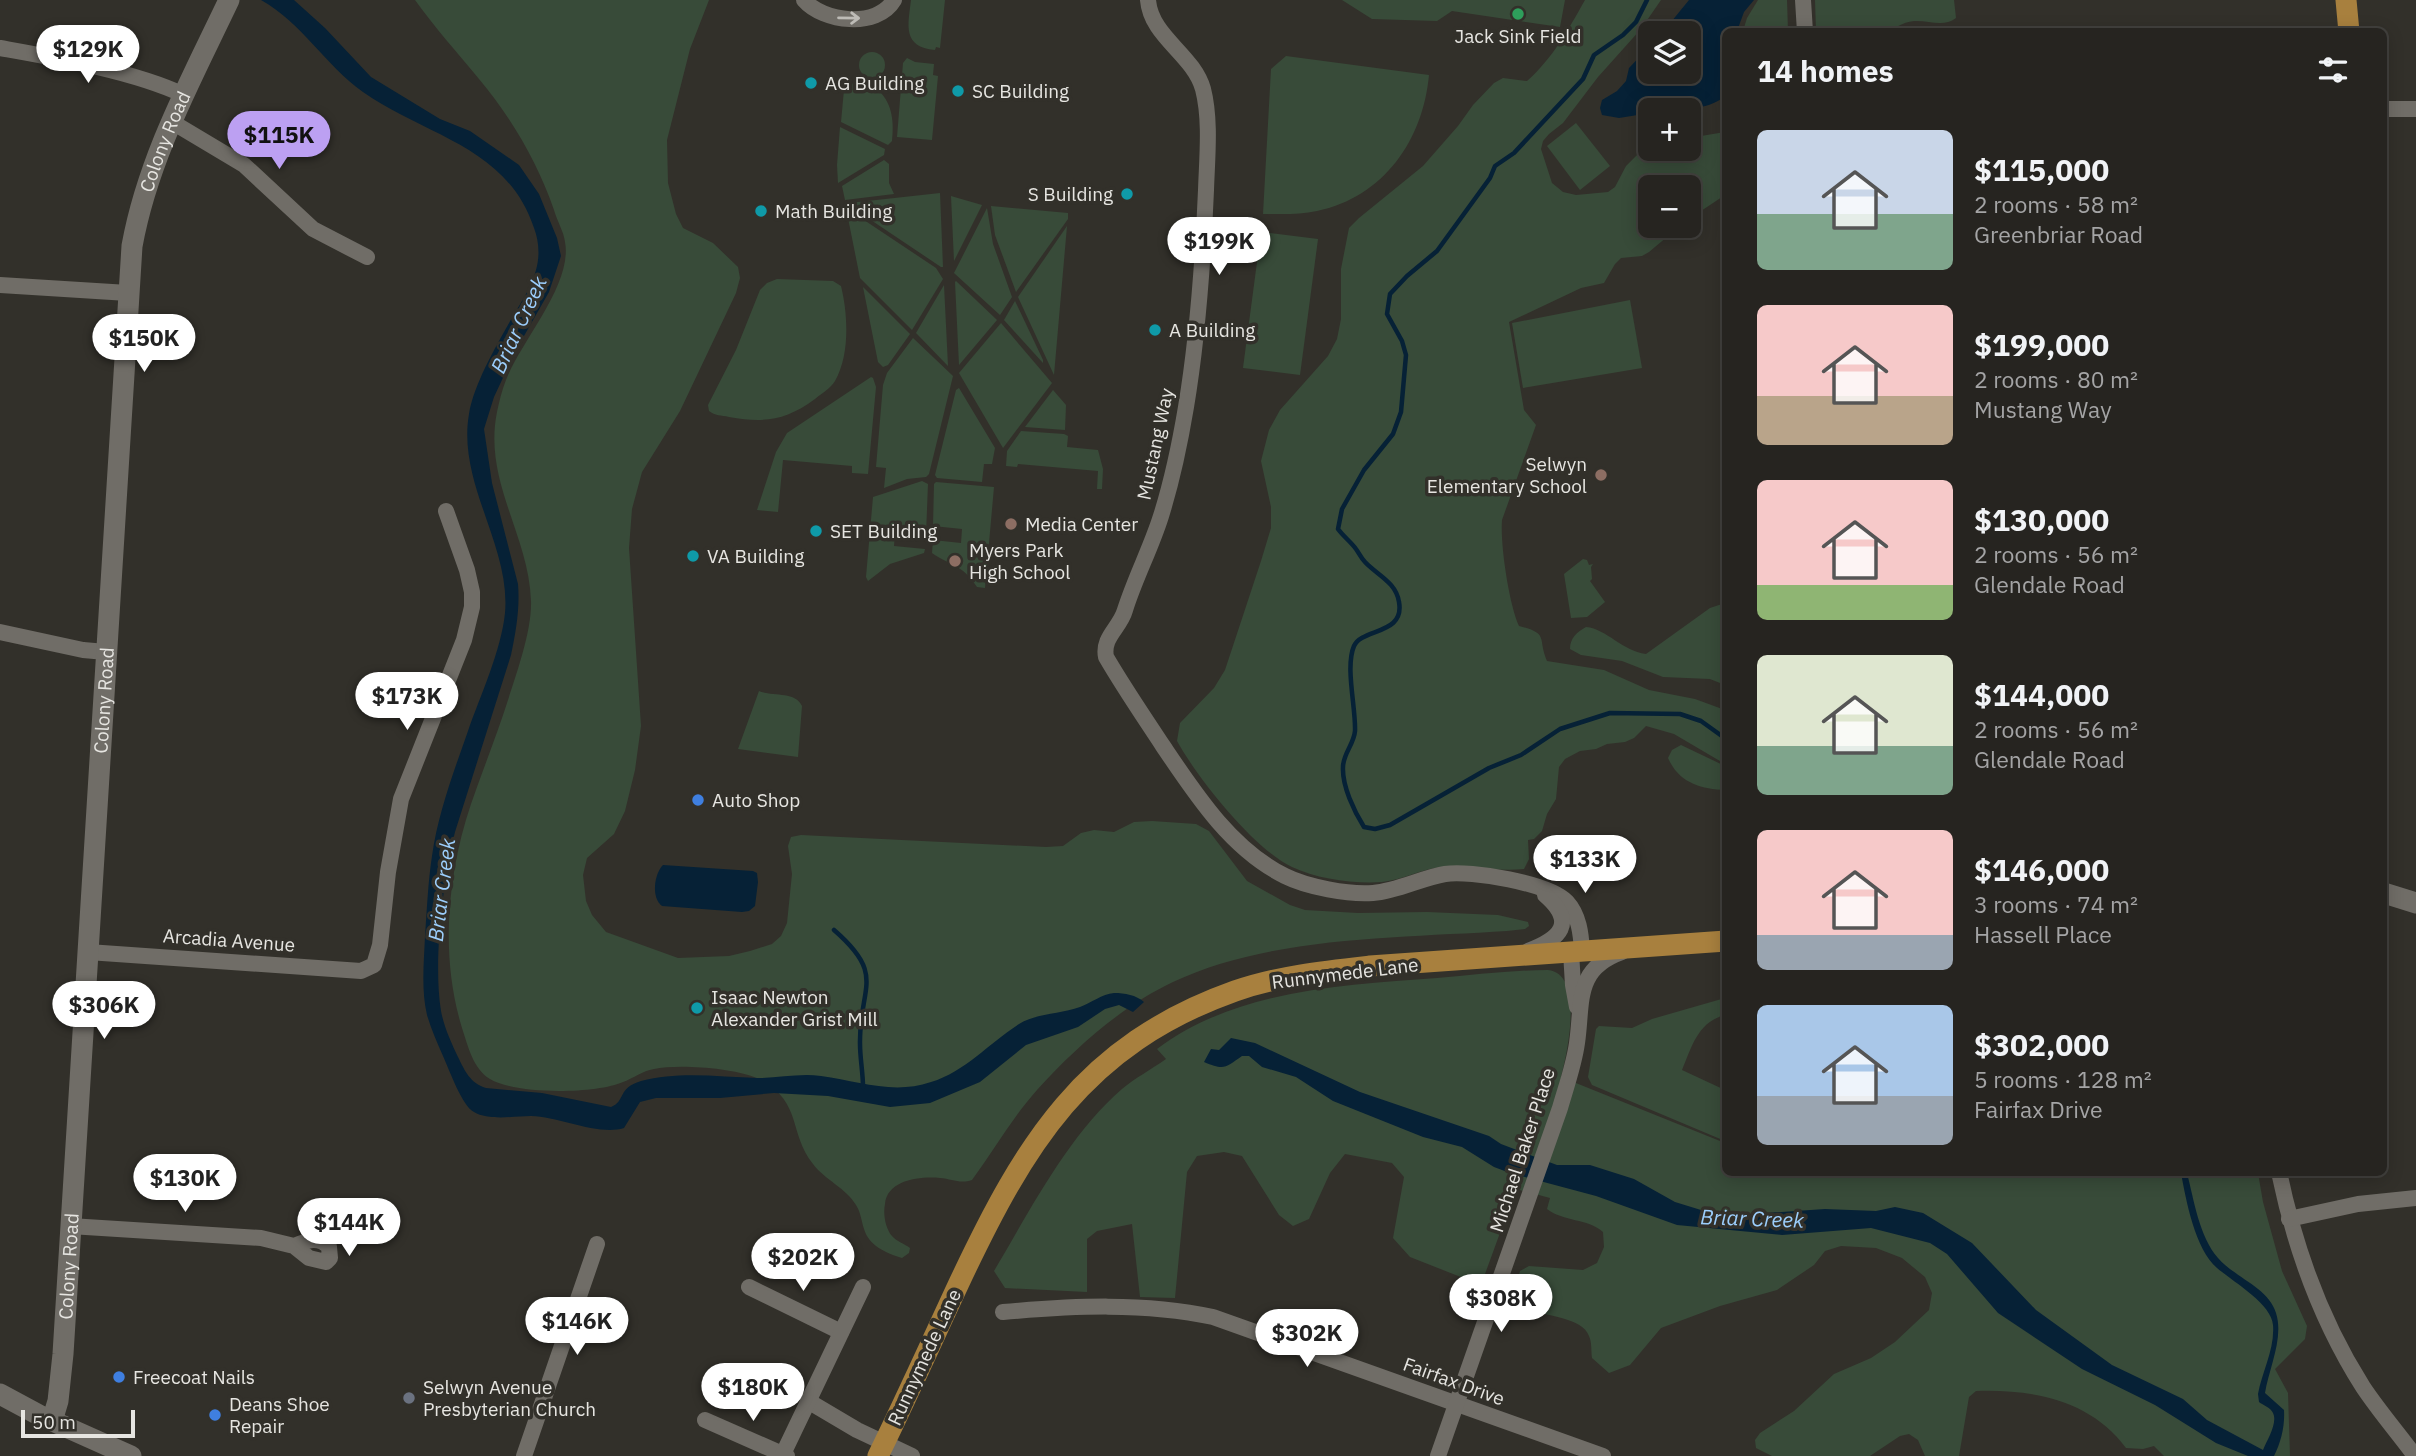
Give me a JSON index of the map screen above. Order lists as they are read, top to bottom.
{
  "streets": {
    "main road": ["Runnymede Lane"],
    "street": [
      "Colony Road",
      "Mustang Way",
      "Arcadia Avenue",
      "Michael Baker Place",
      "Fairfax Drive"
    ]
  },
  "crossings": [
    ["Colony Road", "Arcadia Avenue"],
    ["Michael Baker Place", "Fairfax Drive"]
  ],
  "water": ["Briar Creek"],
  "places": [
    "Jack Sink Field",
    "AG Building",
    "SC Building",
    "S Building",
    "Math Building",
    "A Building",
    "Selwyn Elementary School",
    "Media Center",
    "SET Building",
    "VA Building",
    "Myers Park High School",
    "Auto Shop",
    "Isaac Newton Alexander Grist Mill",
    "Freecoat Nails",
    "Selwyn Avenue Presbyterian Church",
    "Deans Shoe Repair"
  ],
  "scale_bar": "50 m",
  "page": {
    "map_buttons": ["+", "−"],
    "price": [
      "$129K",
      "$115K",
      "$199K",
      "$150K",
      "$173K",
      "$133K",
      "$306K",
      "$130K",
      "$144K",
      "$202K",
      "$308K",
      "$146K",
      "$302K",
      "$180K"
    ],
    "heading": "14 homes",
    "list": [
      {
        "name": "$115,000",
        "note": "2 rooms · 58 m² · Greenbriar Road"
      },
      {
        "name": "$199,000",
        "note": "2 rooms · 80 m² · Mustang Way"
      },
      {
        "name": "$130,000",
        "note": "2 rooms · 56 m² · Glendale Road"
      },
      {
        "name": "$144,000",
        "note": "2 rooms · 56 m² · Glendale Road"
      },
      {
        "name": "$146,000",
        "note": "3 rooms · 74 m² · Hassell Place"
      },
      {
        "name": "$302,000",
        "note": "5 rooms · 128 m² · Fairfax Drive"
      }
    ],
    "scale": "50 m"
  }
}
